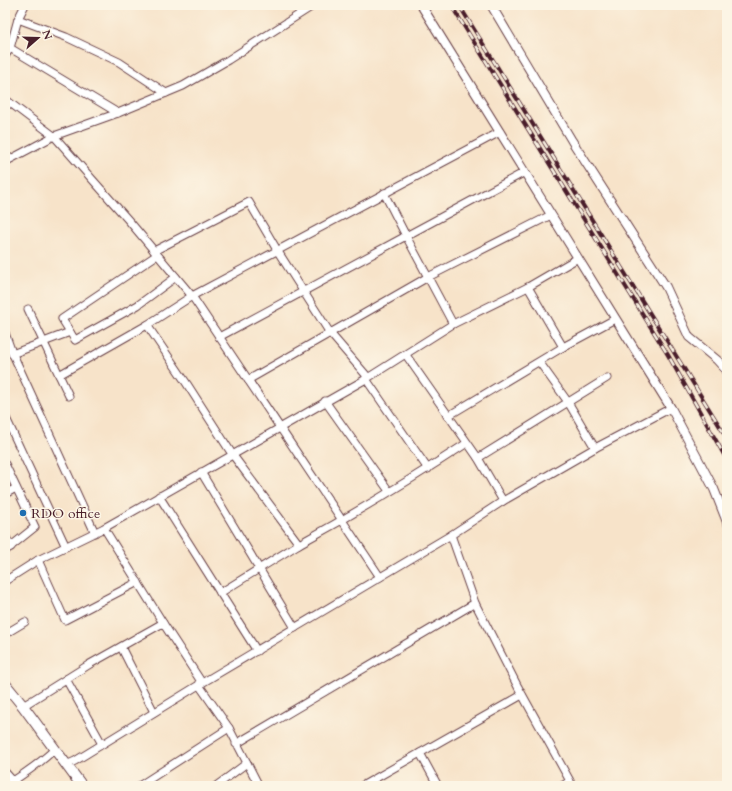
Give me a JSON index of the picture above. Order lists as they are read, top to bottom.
{
  "places": ["RDO office"],
  "north": "right"
}
